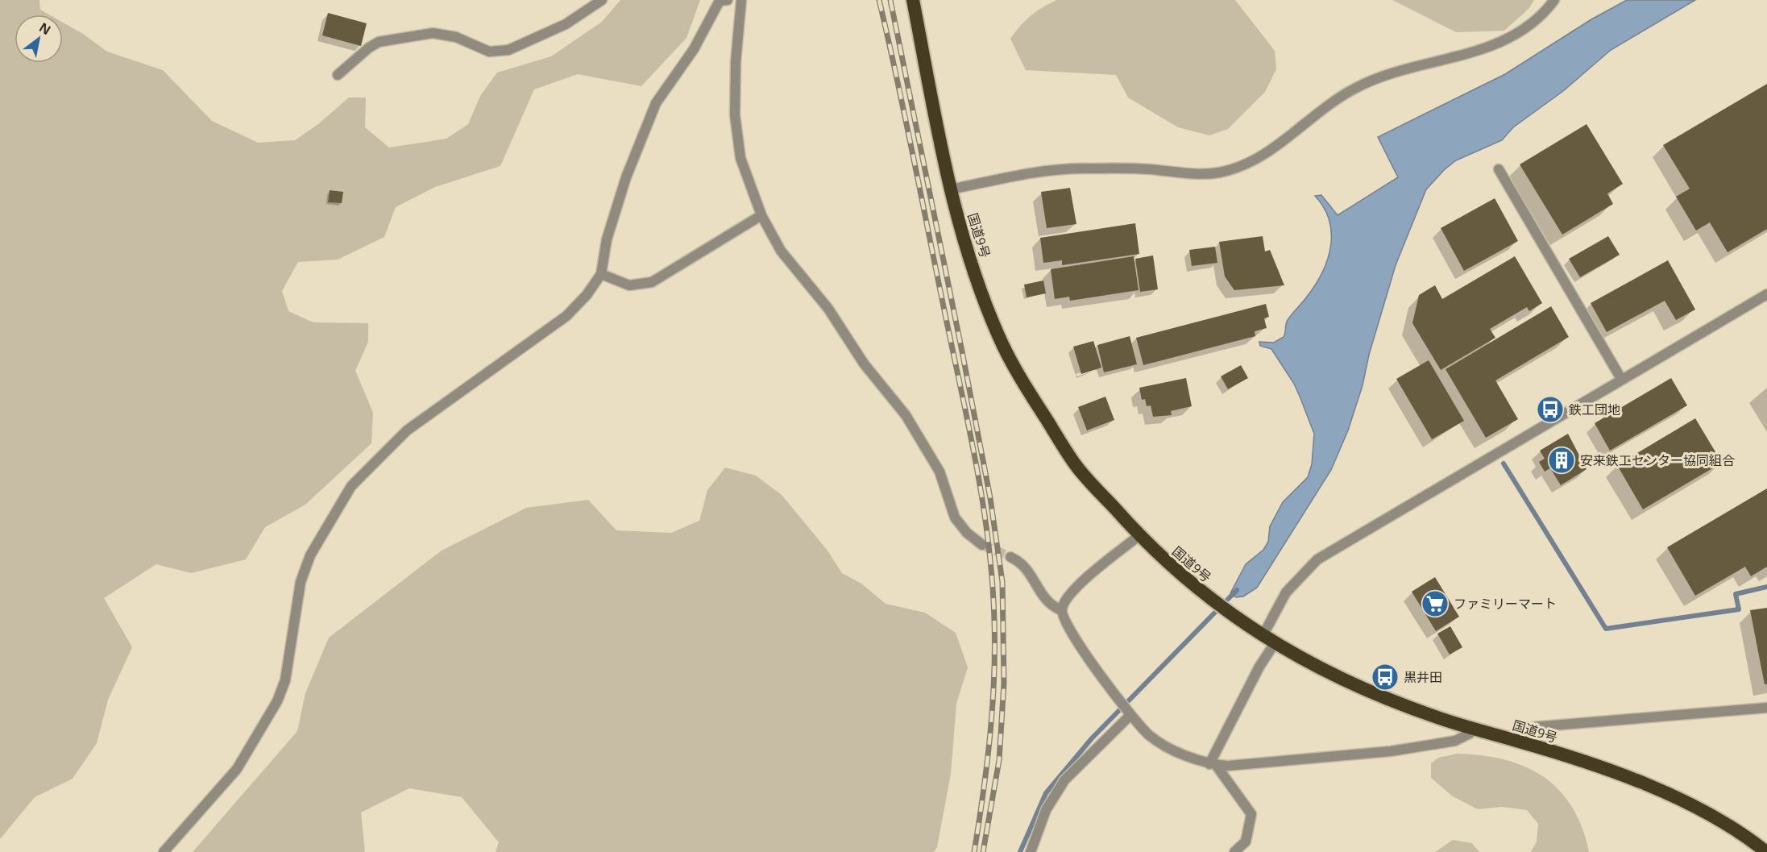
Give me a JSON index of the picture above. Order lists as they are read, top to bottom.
{
  "streets": {
    "highway": ["国道9号"]
  },
  "places": {
    "bus stop": ["鉄工団地", "黒井田"],
    "building": ["安来鉄工センター協同組合"],
    "supermarket": ["ファミリーマート"]
  },
  "north": "top right"
}
